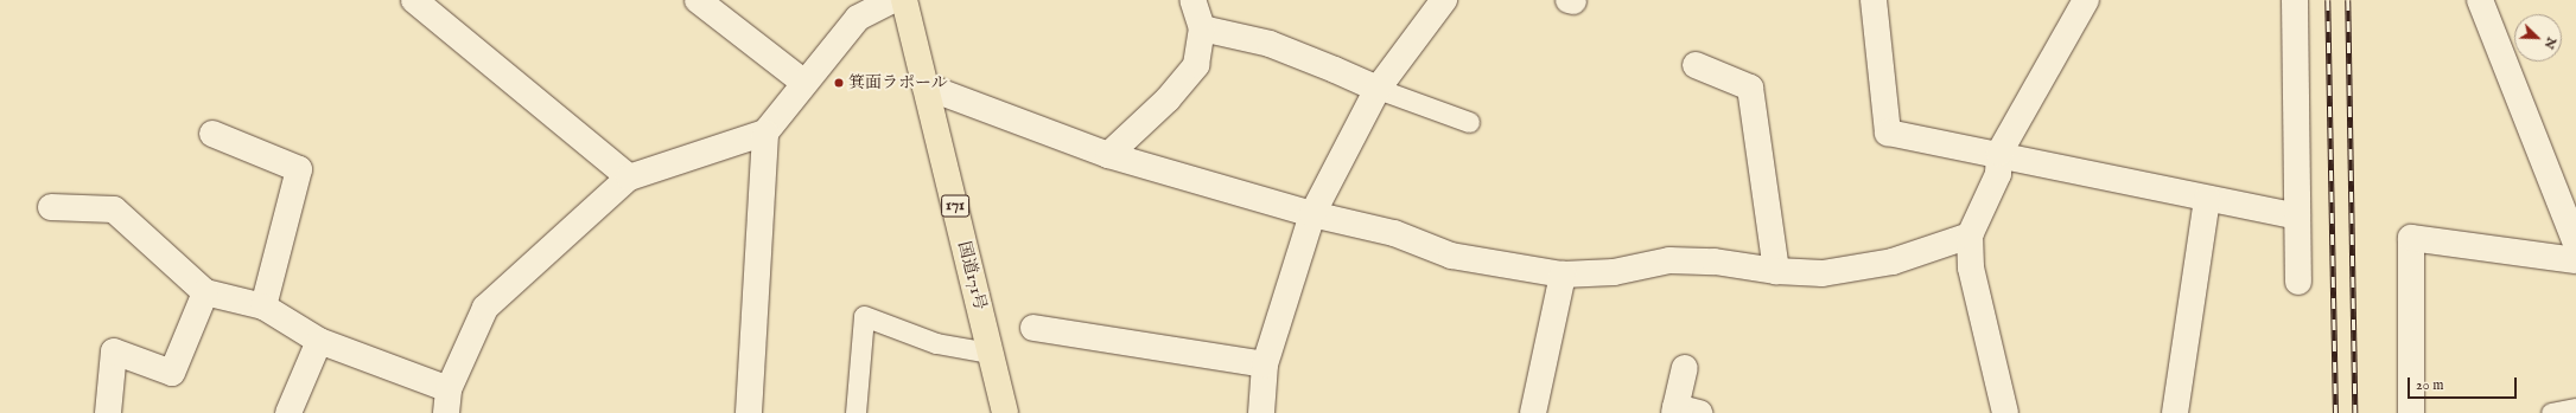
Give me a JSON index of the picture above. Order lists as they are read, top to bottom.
{
  "streets": {
    "highway": ["171", "国道171号"]
  },
  "places": ["箕面ラポール"],
  "scale_bar": "20 m",
  "north": "bottom right"
}
